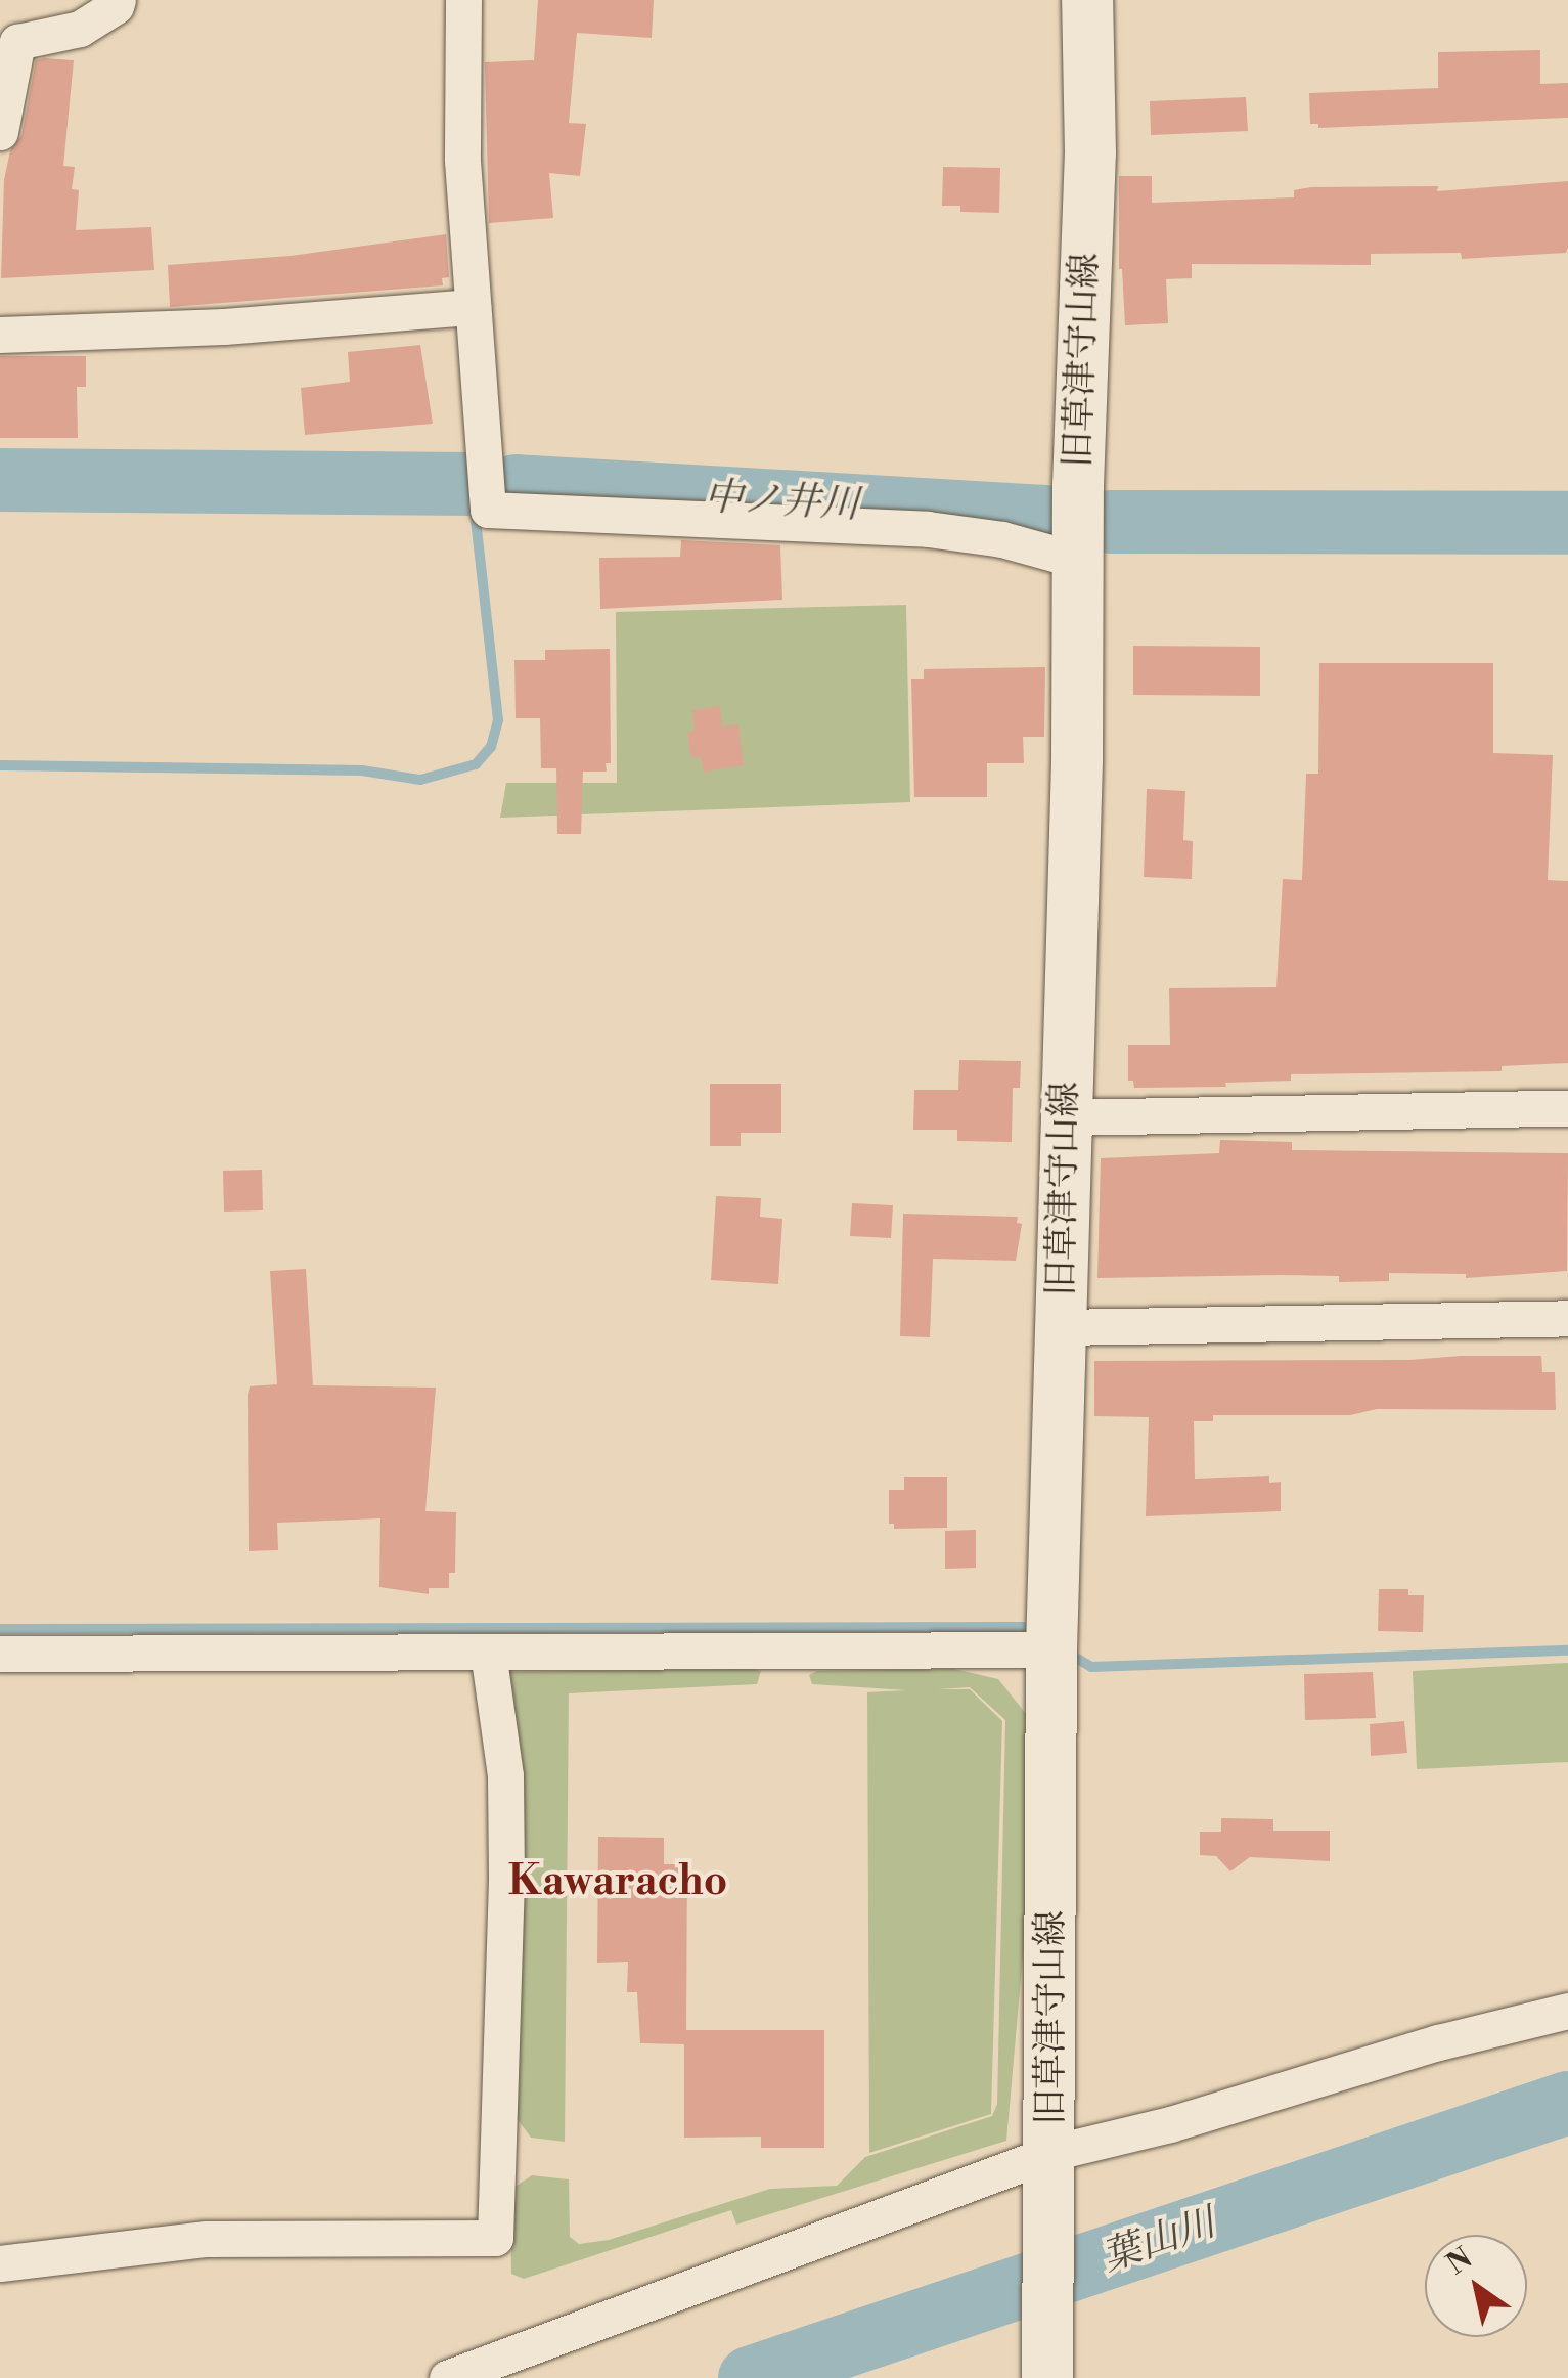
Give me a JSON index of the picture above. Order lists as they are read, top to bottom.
{
  "streets": {
    "street": ["旧草津守山線"]
  },
  "districts": ["Kawaracho"],
  "water": ["中ノ井川", "葉山川"],
  "north": "top left"
}
